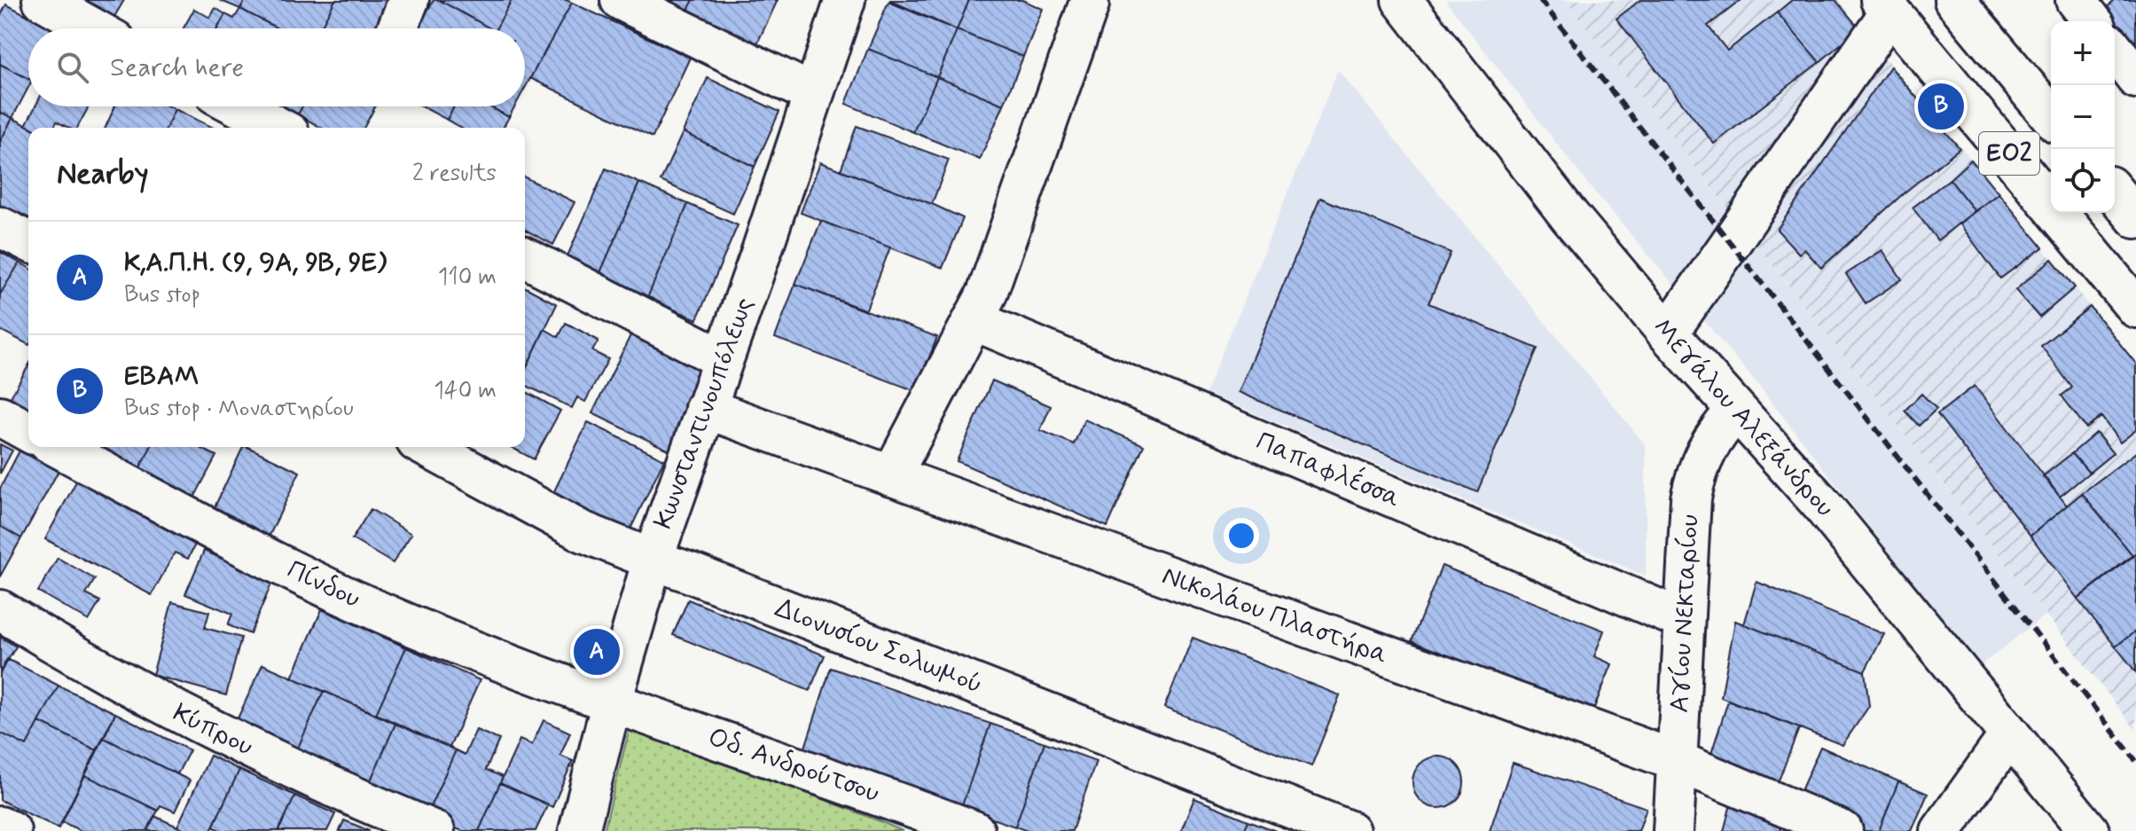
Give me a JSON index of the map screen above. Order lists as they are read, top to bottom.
{
  "streets": {
    "street": [
      "ΕΟ2",
      "Κωνσταντινουπόλεως",
      "Μεγάλου Αλεξάνδρου",
      "Παπαφλέσσα",
      "Πίνδου",
      "Αγίου Νεκταρίου",
      "Νικολάου Πλαστήρα",
      "Διονυσίου Σολωμού",
      "Κύπρου",
      "Οδ. Ανδρούτσου"
    ]
  },
  "crossings": [
    ["Κωνσταντινουπόλεως", "Πίνδου"],
    ["Κωνσταντινουπόλεως", "Νικολάου Πλαστήρα"],
    ["Κωνσταντινουπόλεως", "Διονυσίου Σολωμού"],
    ["Κωνσταντινουπόλεως", "Οδ. Ανδρούτσου"],
    ["Μεγάλου Αλεξάνδρου", "Αγίου Νεκταρίου"],
    ["Παπαφλέσσα", "Αγίου Νεκταρίου"],
    ["Πίνδου", "Οδ. Ανδρούτσου"],
    ["Αγίου Νεκταρίου", "Νικολάου Πλαστήρα"]
  ],
  "page": {
    "map_buttons": ["+", "−"],
    "search": "Search here",
    "pins": ["B", "A"],
    "heading": ["Nearby", "2 results"],
    "list": [
      {
        "mark": "A",
        "name": "Κ,Α.Π.Η. (9, 9Α, 9Β, 9Ε)",
        "note": "Bus stop",
        "value": "110 m"
      },
      {
        "mark": "B",
        "name": "ΕΒΑΜ",
        "note": "Bus stop · Μοναστηρίου",
        "value": "140 m"
      }
    ]
  }
}
